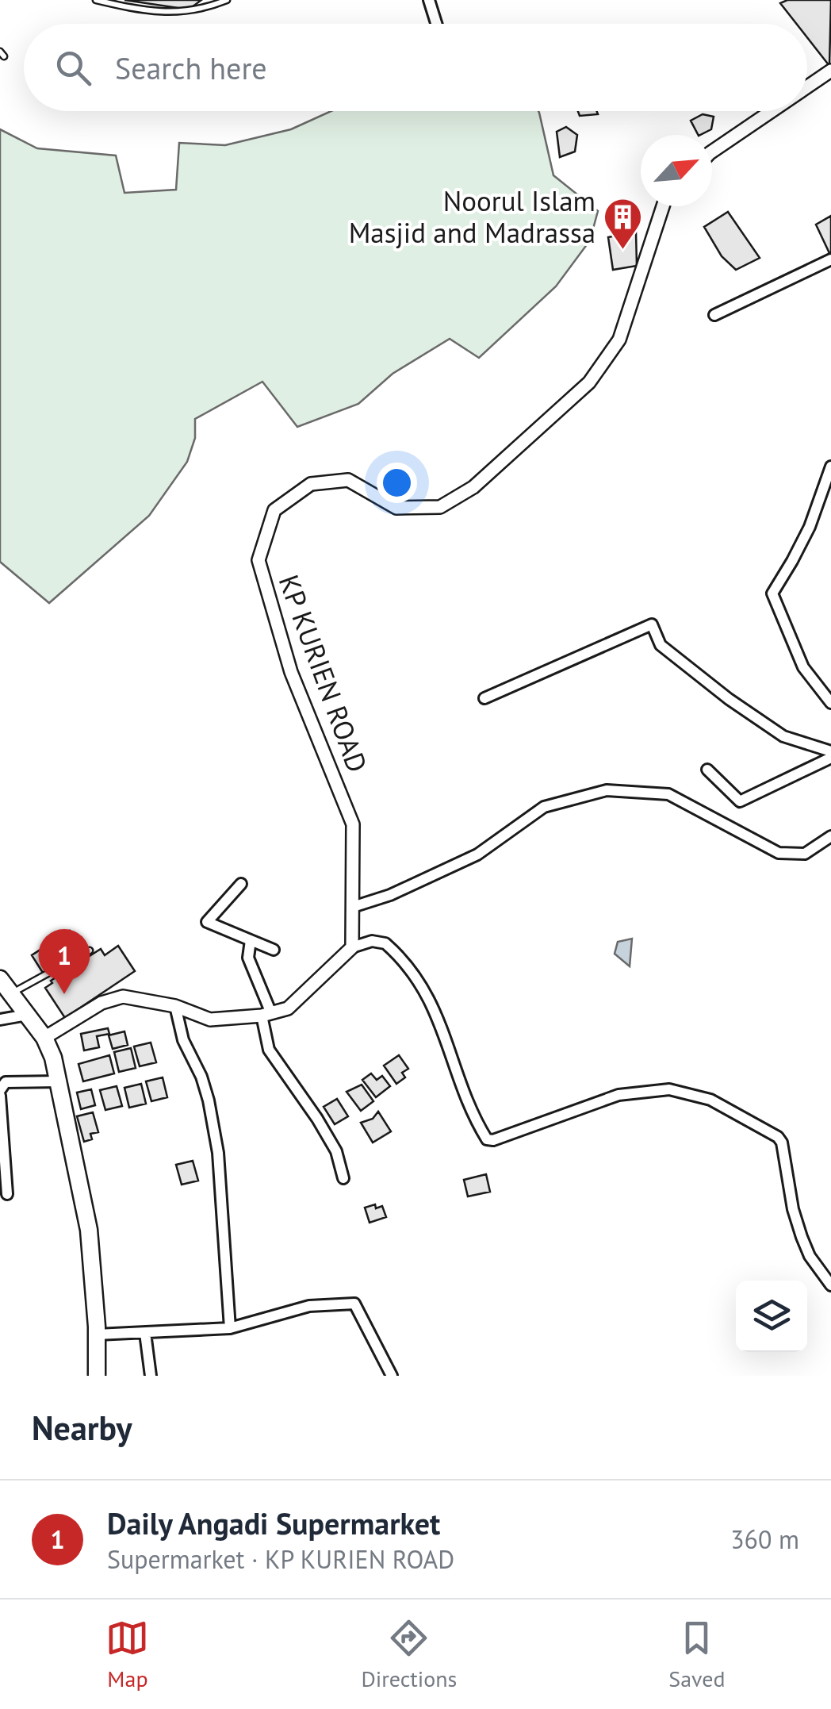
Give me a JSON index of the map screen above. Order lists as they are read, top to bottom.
{
  "streets": {
    "street": ["KP KURIEN ROAD"]
  },
  "places": {
    "building": ["Noorul Islam Masjid and Madrassa"]
  },
  "north": "top right",
  "page": {
    "search": "Search here",
    "pins": "1",
    "heading": "Nearby",
    "list": [
      {
        "mark": "1",
        "name": "Daily Angadi Supermarket",
        "note": "Supermarket · KP KURIEN ROAD",
        "value": "360 m"
      }
    ],
    "nav": ["Map", "Directions", "Saved"]
  }
}
